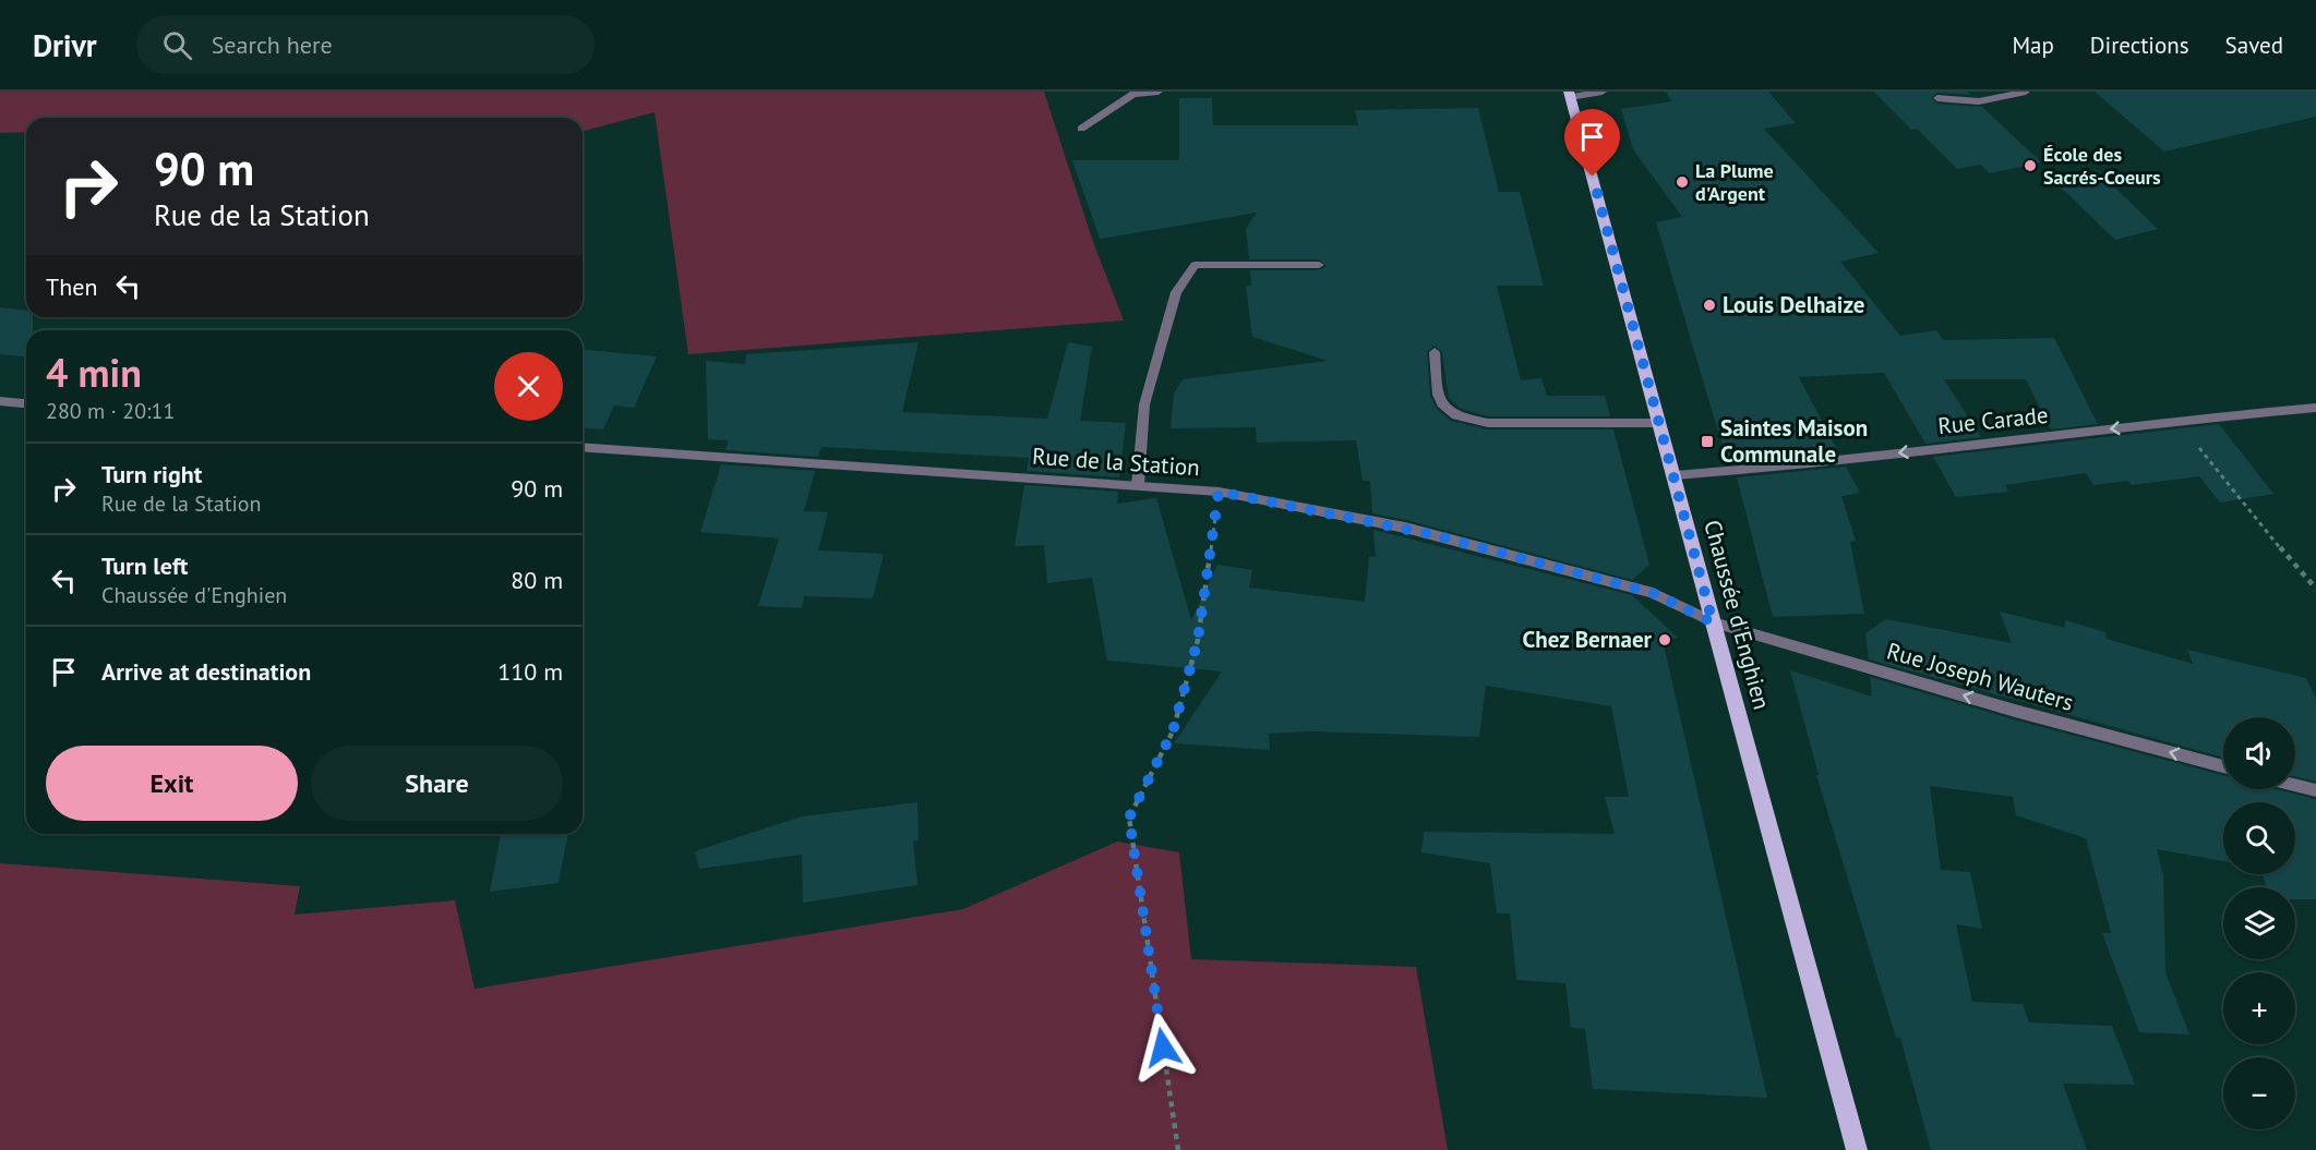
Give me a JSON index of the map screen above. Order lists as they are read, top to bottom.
{
  "streets": {
    "main road": ["Chaussée d'Enghien"],
    "street": ["Rue Carade", "Rue de la Station", "Rue Joseph Wauters"]
  },
  "crossings": [
    ["Rue Carade", "Chaussée d'Enghien"],
    ["Rue de la Station", "Chaussée d'Enghien"],
    ["Rue de la Station", "Rue Joseph Wauters"],
    ["Chaussée d'Enghien", "Rue Joseph Wauters"]
  ],
  "one_way": ["Rue Carade", "Rue Joseph Wauters"],
  "places": {
    "other": [
      "École des Sacrés-Coeurs",
      "La Plume d'Argent",
      "Louis Delhaize",
      "Chez Bernaer"
    ],
    "transit": ["Saintes Maison Communale"]
  },
  "page": {
    "header": "Drivr",
    "search": "Search here",
    "nav": ["Map", "Directions", "Saved"],
    "turn": ["90 m", "Rue de la Station"],
    "then": "Then",
    "heading": ["4 min", "280 m · 20:11"],
    "list": [
      {
        "name": "Turn right",
        "note": "Rue de la Station",
        "value": "90 m"
      },
      {
        "name": "Turn left",
        "note": "Chaussée d'Enghien",
        "value": "80 m"
      },
      {
        "name": "Arrive at destination",
        "value": "110 m"
      }
    ],
    "map_buttons": ["+", "−"],
    "buttons": ["Exit", "Share"]
  }
}
